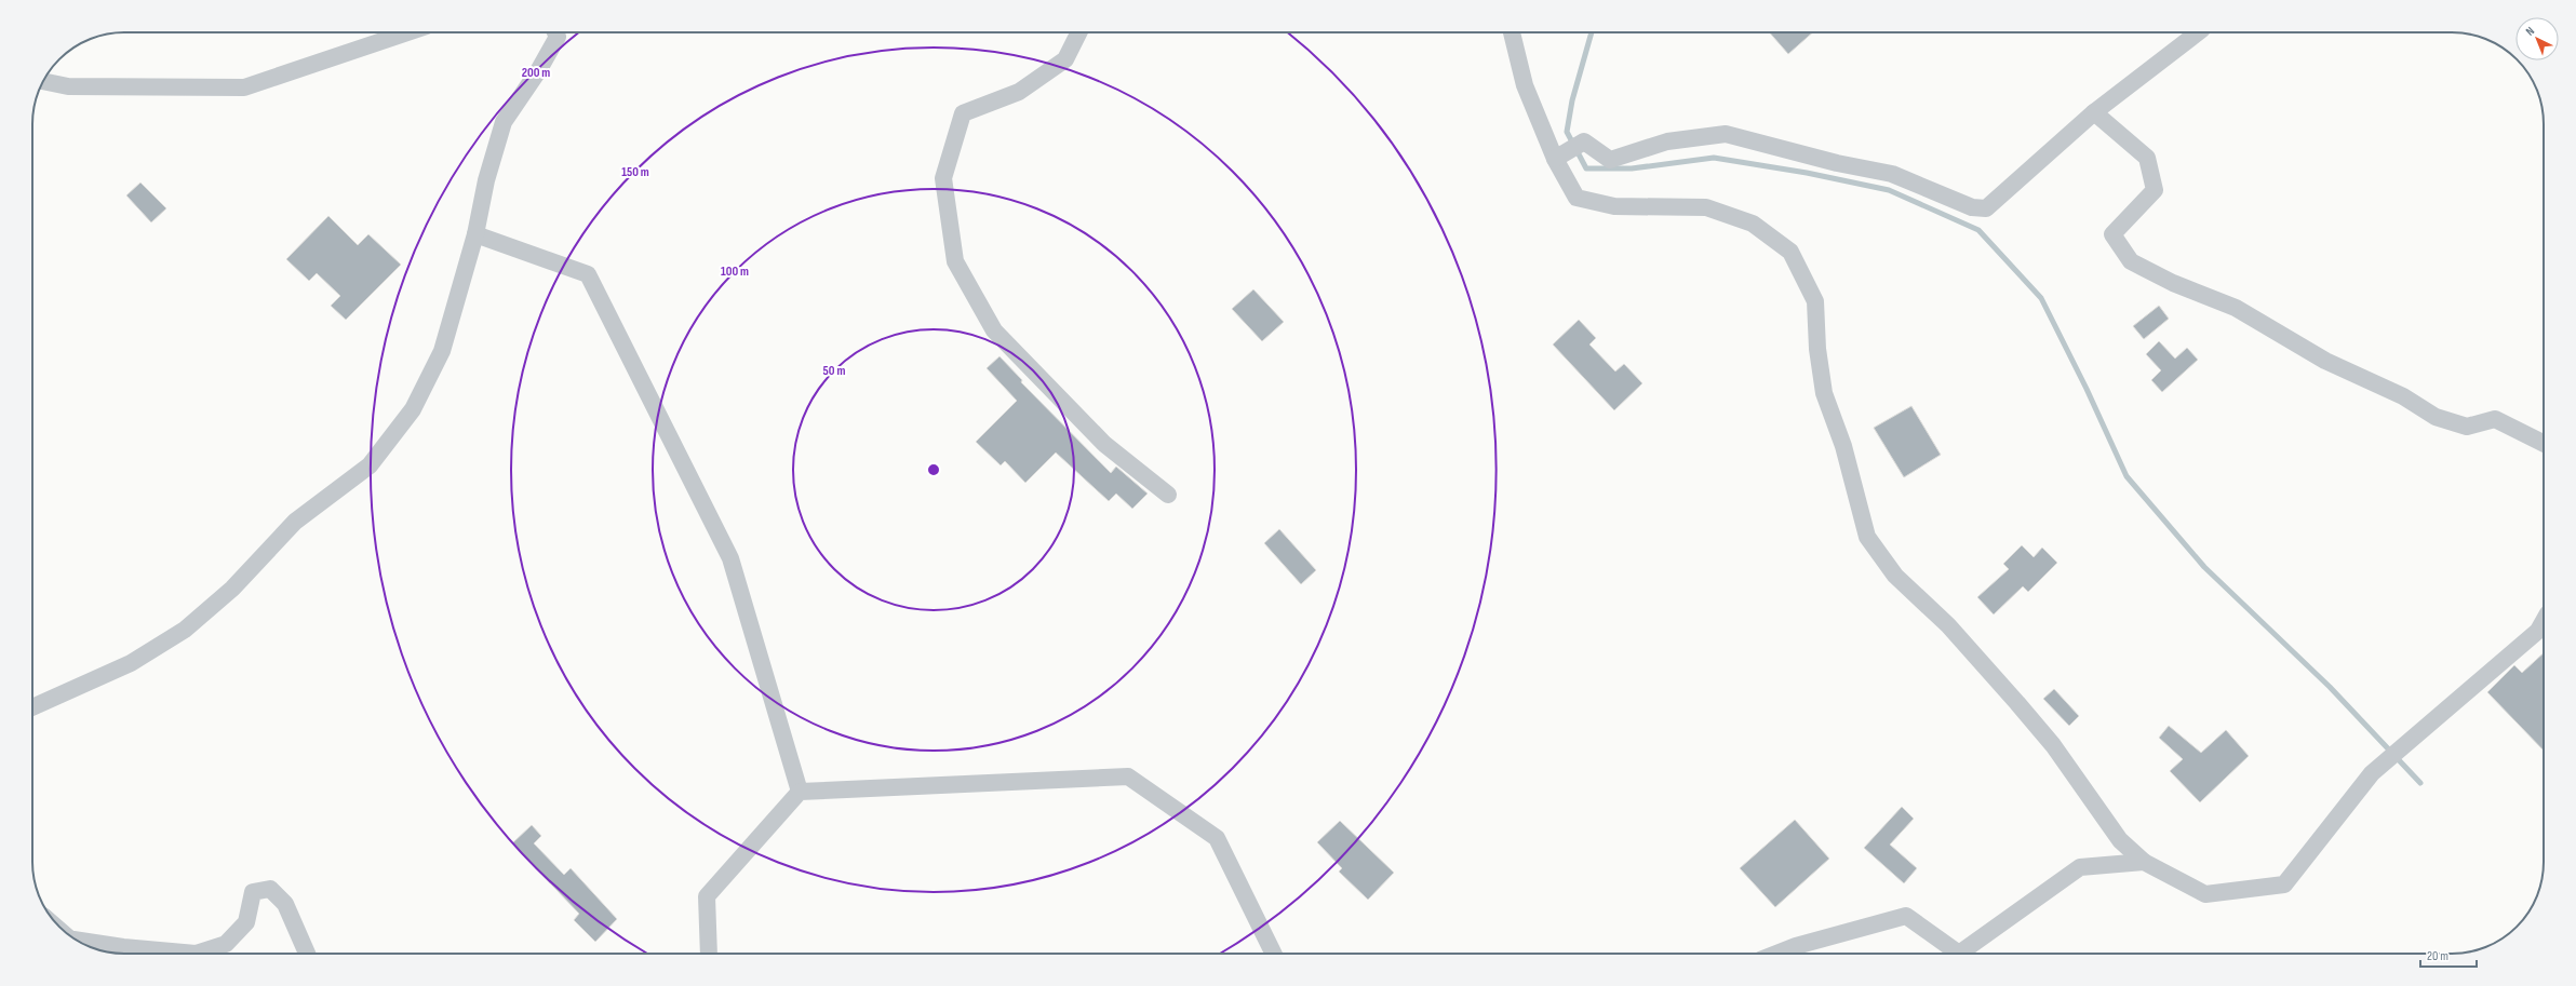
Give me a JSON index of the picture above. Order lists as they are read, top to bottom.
{
  "scale_bar": "20 m",
  "north": "top left",
  "rings": [
    "200 m",
    "150 m",
    "100 m",
    "50 m"
  ]
}
